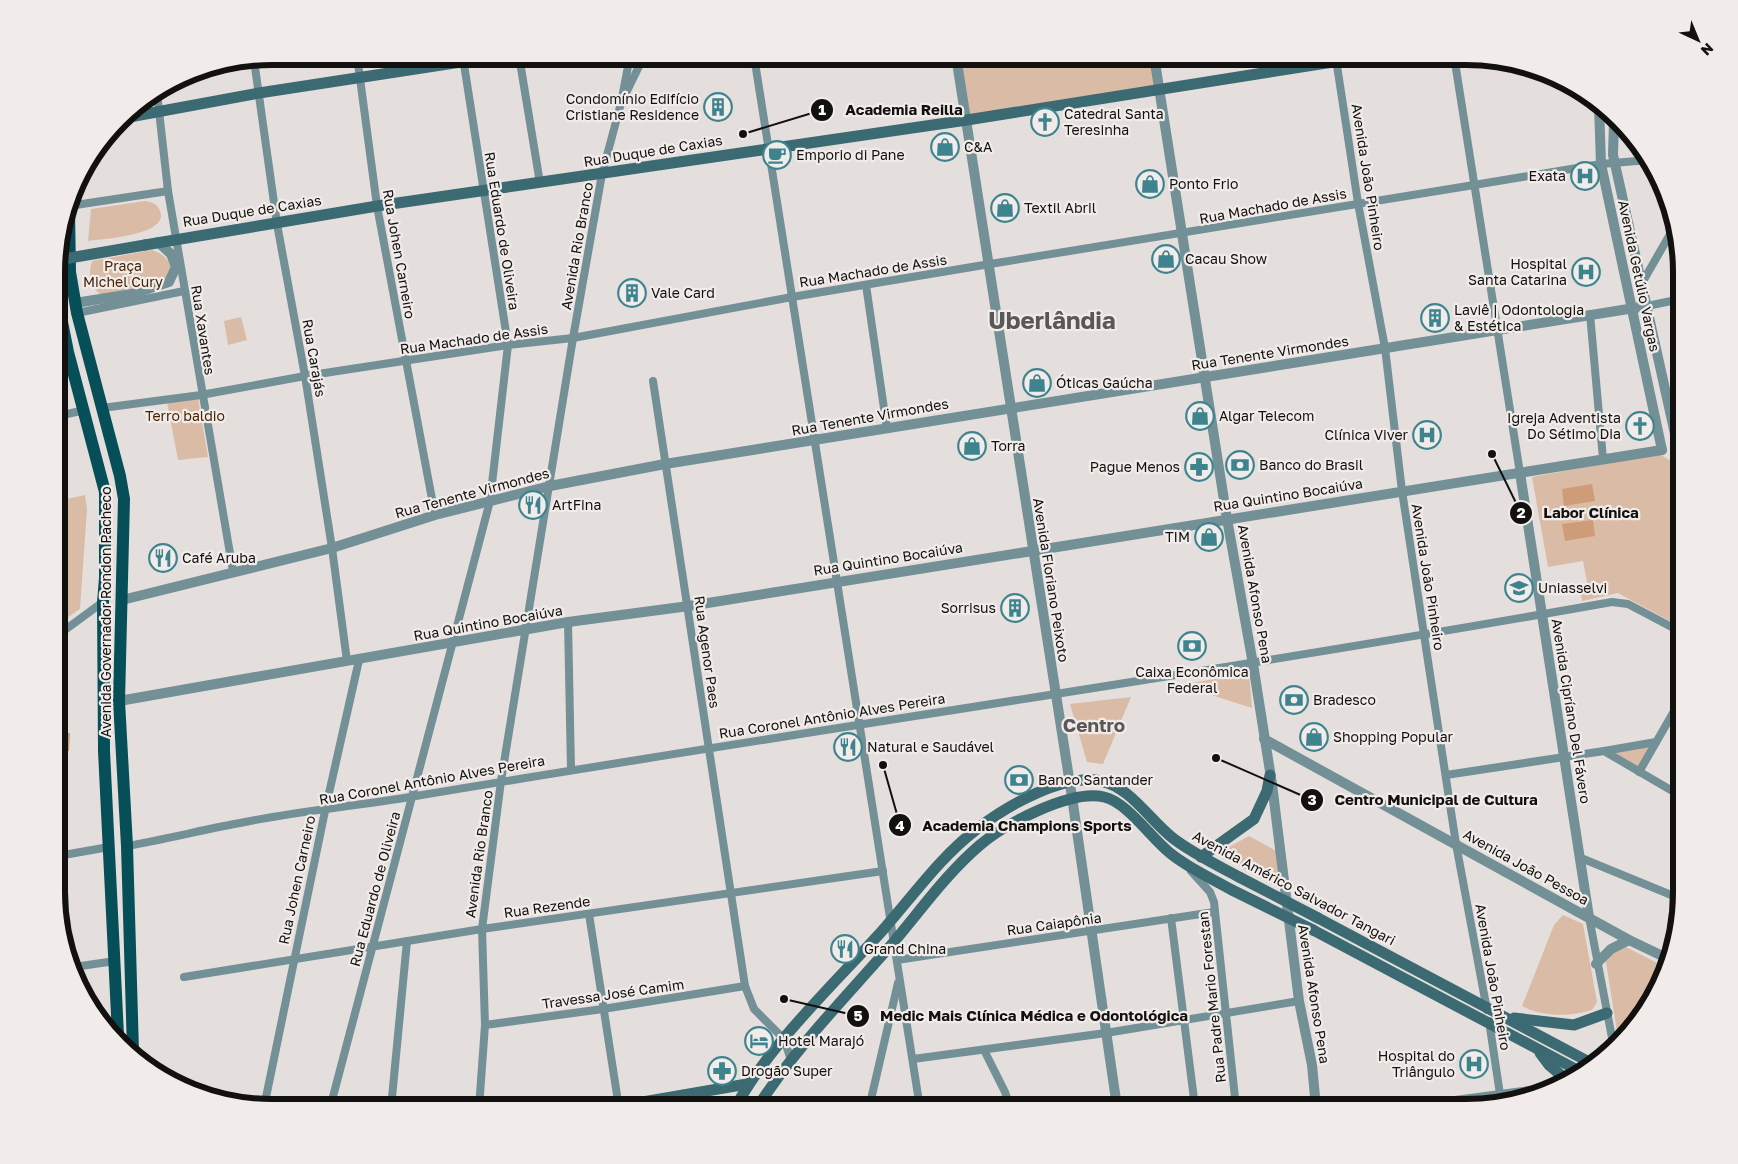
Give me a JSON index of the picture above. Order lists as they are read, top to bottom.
{
  "streets": {
    "main road": ["Rua Duque de Caxias", "Avenida Governador Rondon Pacheco", "Avenida Américo Salvador Tangari"],
    "street": [
      "Avenida João Pinheiro",
      "Rua Machado de Assis",
      "Rua Eduardo de Oliveira",
      "Avenida Rio Branco",
      "Rua Johen Carneiro",
      "Avenida Getúlio Vargas",
      "Rua Xavantes",
      "Rua Tenente Virmondes",
      "Rua Carajás",
      "Rua Quintino Bocaiúva",
      "Avenida Floriano Peixoto",
      "Avenida Afonso Pena",
      "Rua Agenor Paes",
      "Avenida Cipríano Del Fávero",
      "Rua Coronel Antônio Alves Pereira",
      "Avenida João Pessoa",
      "Rua Rezende",
      "Rua Caiapônia",
      "Travessa José Camim",
      "Rua Padre Mario Forestan"
    ]
  },
  "crossings": [
    ["Rua Duque de Caxias", "Rua Eduardo de Oliveira"],
    ["Rua Duque de Caxias", "Avenida Rio Branco"],
    ["Rua Duque de Caxias", "Rua Johen Carneiro"],
    ["Rua Duque de Caxias", "Rua Xavantes"],
    ["Rua Duque de Caxias", "Rua Carajás"],
    ["Rua Duque de Caxias", "Avenida Floriano Peixoto"],
    ["Rua Duque de Caxias", "Avenida Afonso Pena"],
    ["Avenida João Pinheiro", "Rua Machado de Assis"],
    ["Avenida João Pinheiro", "Rua Tenente Virmondes"],
    ["Avenida João Pinheiro", "Rua Quintino Bocaiúva"],
    ["Avenida João Pinheiro", "Rua Coronel Antônio Alves Pereira"],
    ["Avenida João Pinheiro", "Avenida João Pessoa"],
    ["Avenida João Pinheiro", "Avenida Américo Salvador Tangari"],
    ["Rua Machado de Assis", "Rua Eduardo de Oliveira"],
    ["Rua Machado de Assis", "Avenida Rio Branco"],
    ["Rua Machado de Assis", "Rua Johen Carneiro"],
    ["Rua Machado de Assis", "Avenida Getúlio Vargas"],
    ["Rua Machado de Assis", "Rua Xavantes"],
    ["Rua Machado de Assis", "Rua Carajás"],
    ["Rua Machado de Assis", "Avenida Floriano Peixoto"],
    ["Rua Machado de Assis", "Avenida Afonso Pena"],
    ["Rua Machado de Assis", "Avenida Governador Rondon Pacheco"],
    ["Rua Machado de Assis", "Avenida Cipríano Del Fávero"],
    ["Rua Eduardo de Oliveira", "Rua Tenente Virmondes"],
    ["Rua Eduardo de Oliveira", "Rua Quintino Bocaiúva"],
    ["Rua Eduardo de Oliveira", "Rua Coronel Antônio Alves Pereira"],
    ["Rua Eduardo de Oliveira", "Rua Rezende"],
    ["Avenida Rio Branco", "Rua Tenente Virmondes"],
    ["Avenida Rio Branco", "Rua Quintino Bocaiúva"],
    ["Avenida Rio Branco", "Rua Coronel Antônio Alves Pereira"],
    ["Avenida Rio Branco", "Rua Rezende"],
    ["Avenida Rio Branco", "Travessa José Camim"],
    ["Rua Johen Carneiro", "Rua Tenente Virmondes"],
    ["Rua Johen Carneiro", "Rua Quintino Bocaiúva"],
    ["Rua Johen Carneiro", "Rua Coronel Antônio Alves Pereira"],
    ["Rua Johen Carneiro", "Rua Rezende"],
    ["Avenida Getúlio Vargas", "Rua Tenente Virmondes"],
    ["Avenida Getúlio Vargas", "Rua Quintino Bocaiúva"],
    ["Rua Xavantes", "Rua Tenente Virmondes"],
    ["Rua Tenente Virmondes", "Rua Carajás"],
    ["Rua Tenente Virmondes", "Avenida Floriano Peixoto"],
    ["Rua Tenente Virmondes", "Avenida Afonso Pena"],
    ["Rua Tenente Virmondes", "Avenida Governador Rondon Pacheco"],
    ["Rua Tenente Virmondes", "Rua Agenor Paes"],
    ["Rua Tenente Virmondes", "Avenida Cipríano Del Fávero"],
    ["Rua Carajás", "Rua Quintino Bocaiúva"],
    ["Rua Quintino Bocaiúva", "Avenida Floriano Peixoto"],
    ["Rua Quintino Bocaiúva", "Avenida Afonso Pena"],
    ["Rua Quintino Bocaiúva", "Avenida Governador Rondon Pacheco"],
    ["Rua Quintino Bocaiúva", "Rua Agenor Paes"],
    ["Rua Quintino Bocaiúva", "Avenida Cipríano Del Fávero"],
    ["Avenida Floriano Peixoto", "Rua Coronel Antônio Alves Pereira"],
    ["Avenida Floriano Peixoto", "Avenida Américo Salvador Tangari"],
    ["Avenida Floriano Peixoto", "Rua Caiapônia"],
    ["Avenida Afonso Pena", "Rua Coronel Antônio Alves Pereira"],
    ["Avenida Afonso Pena", "Avenida João Pessoa"],
    ["Avenida Governador Rondon Pacheco", "Rua Coronel Antônio Alves Pereira"],
    ["Rua Agenor Paes", "Rua Coronel Antônio Alves Pereira"],
    ["Rua Agenor Paes", "Avenida Américo Salvador Tangari"],
    ["Rua Agenor Paes", "Rua Rezende"],
    ["Rua Agenor Paes", "Travessa José Camim"],
    ["Avenida Cipríano Del Fávero", "Rua Coronel Antônio Alves Pereira"],
    ["Avenida Cipríano Del Fávero", "Avenida João Pessoa"],
    ["Avenida Américo Salvador Tangari", "Rua Padre Mario Forestan"],
    ["Rua Caiapônia", "Rua Padre Mario Forestan"]
  ],
  "districts": ["Uberlândia", "Centro"],
  "parks": ["Praça Michel Cury", "Terro baldio"],
  "places": {
    "building": [
      "Condomínio Edifício Cristiane Residence",
      "Vale Card",
      "Laviê | Odontologia & Estética",
      "Sorrisus"
    ],
    "church": ["Catedral Santa Teresinha", "Igreja Adventista Do Sétimo Dia"],
    "other": [
      "Academia Reilla",
      "Labor Clínica",
      "Centro Municipal de Cultura",
      "Academia Champions Sports",
      "Medic Mais Clínica Médica e Odontológica"
    ],
    "shop": [
      "C&A",
      "Ponto Frio",
      "Textil Abril",
      "Cacau Show",
      "Óticas Gaúcha",
      "Algar Telecom",
      "Torra",
      "TIM",
      "Shopping Popular"
    ],
    "cafe": ["Emporio di Pane"],
    "hospital": [
      "Exata",
      "Hospital Santa Catarina",
      "Clínica Viver",
      "Hospital do Triângulo"
    ],
    "bank": [
      "Banco do Brasil",
      "Caixa Econômica Federal",
      "Bradesco",
      "Banco Santander"
    ],
    "pharmacy": ["Pague Menos", "Drogão Super"],
    "restaurant": [
      "ArtFina",
      "Café Aruba",
      "Natural e Saudável",
      "Grand China"
    ],
    "school or university": ["Uniasselvi"],
    "hotel": ["Hotel Marajó"]
  },
  "north": "bottom right"
}
